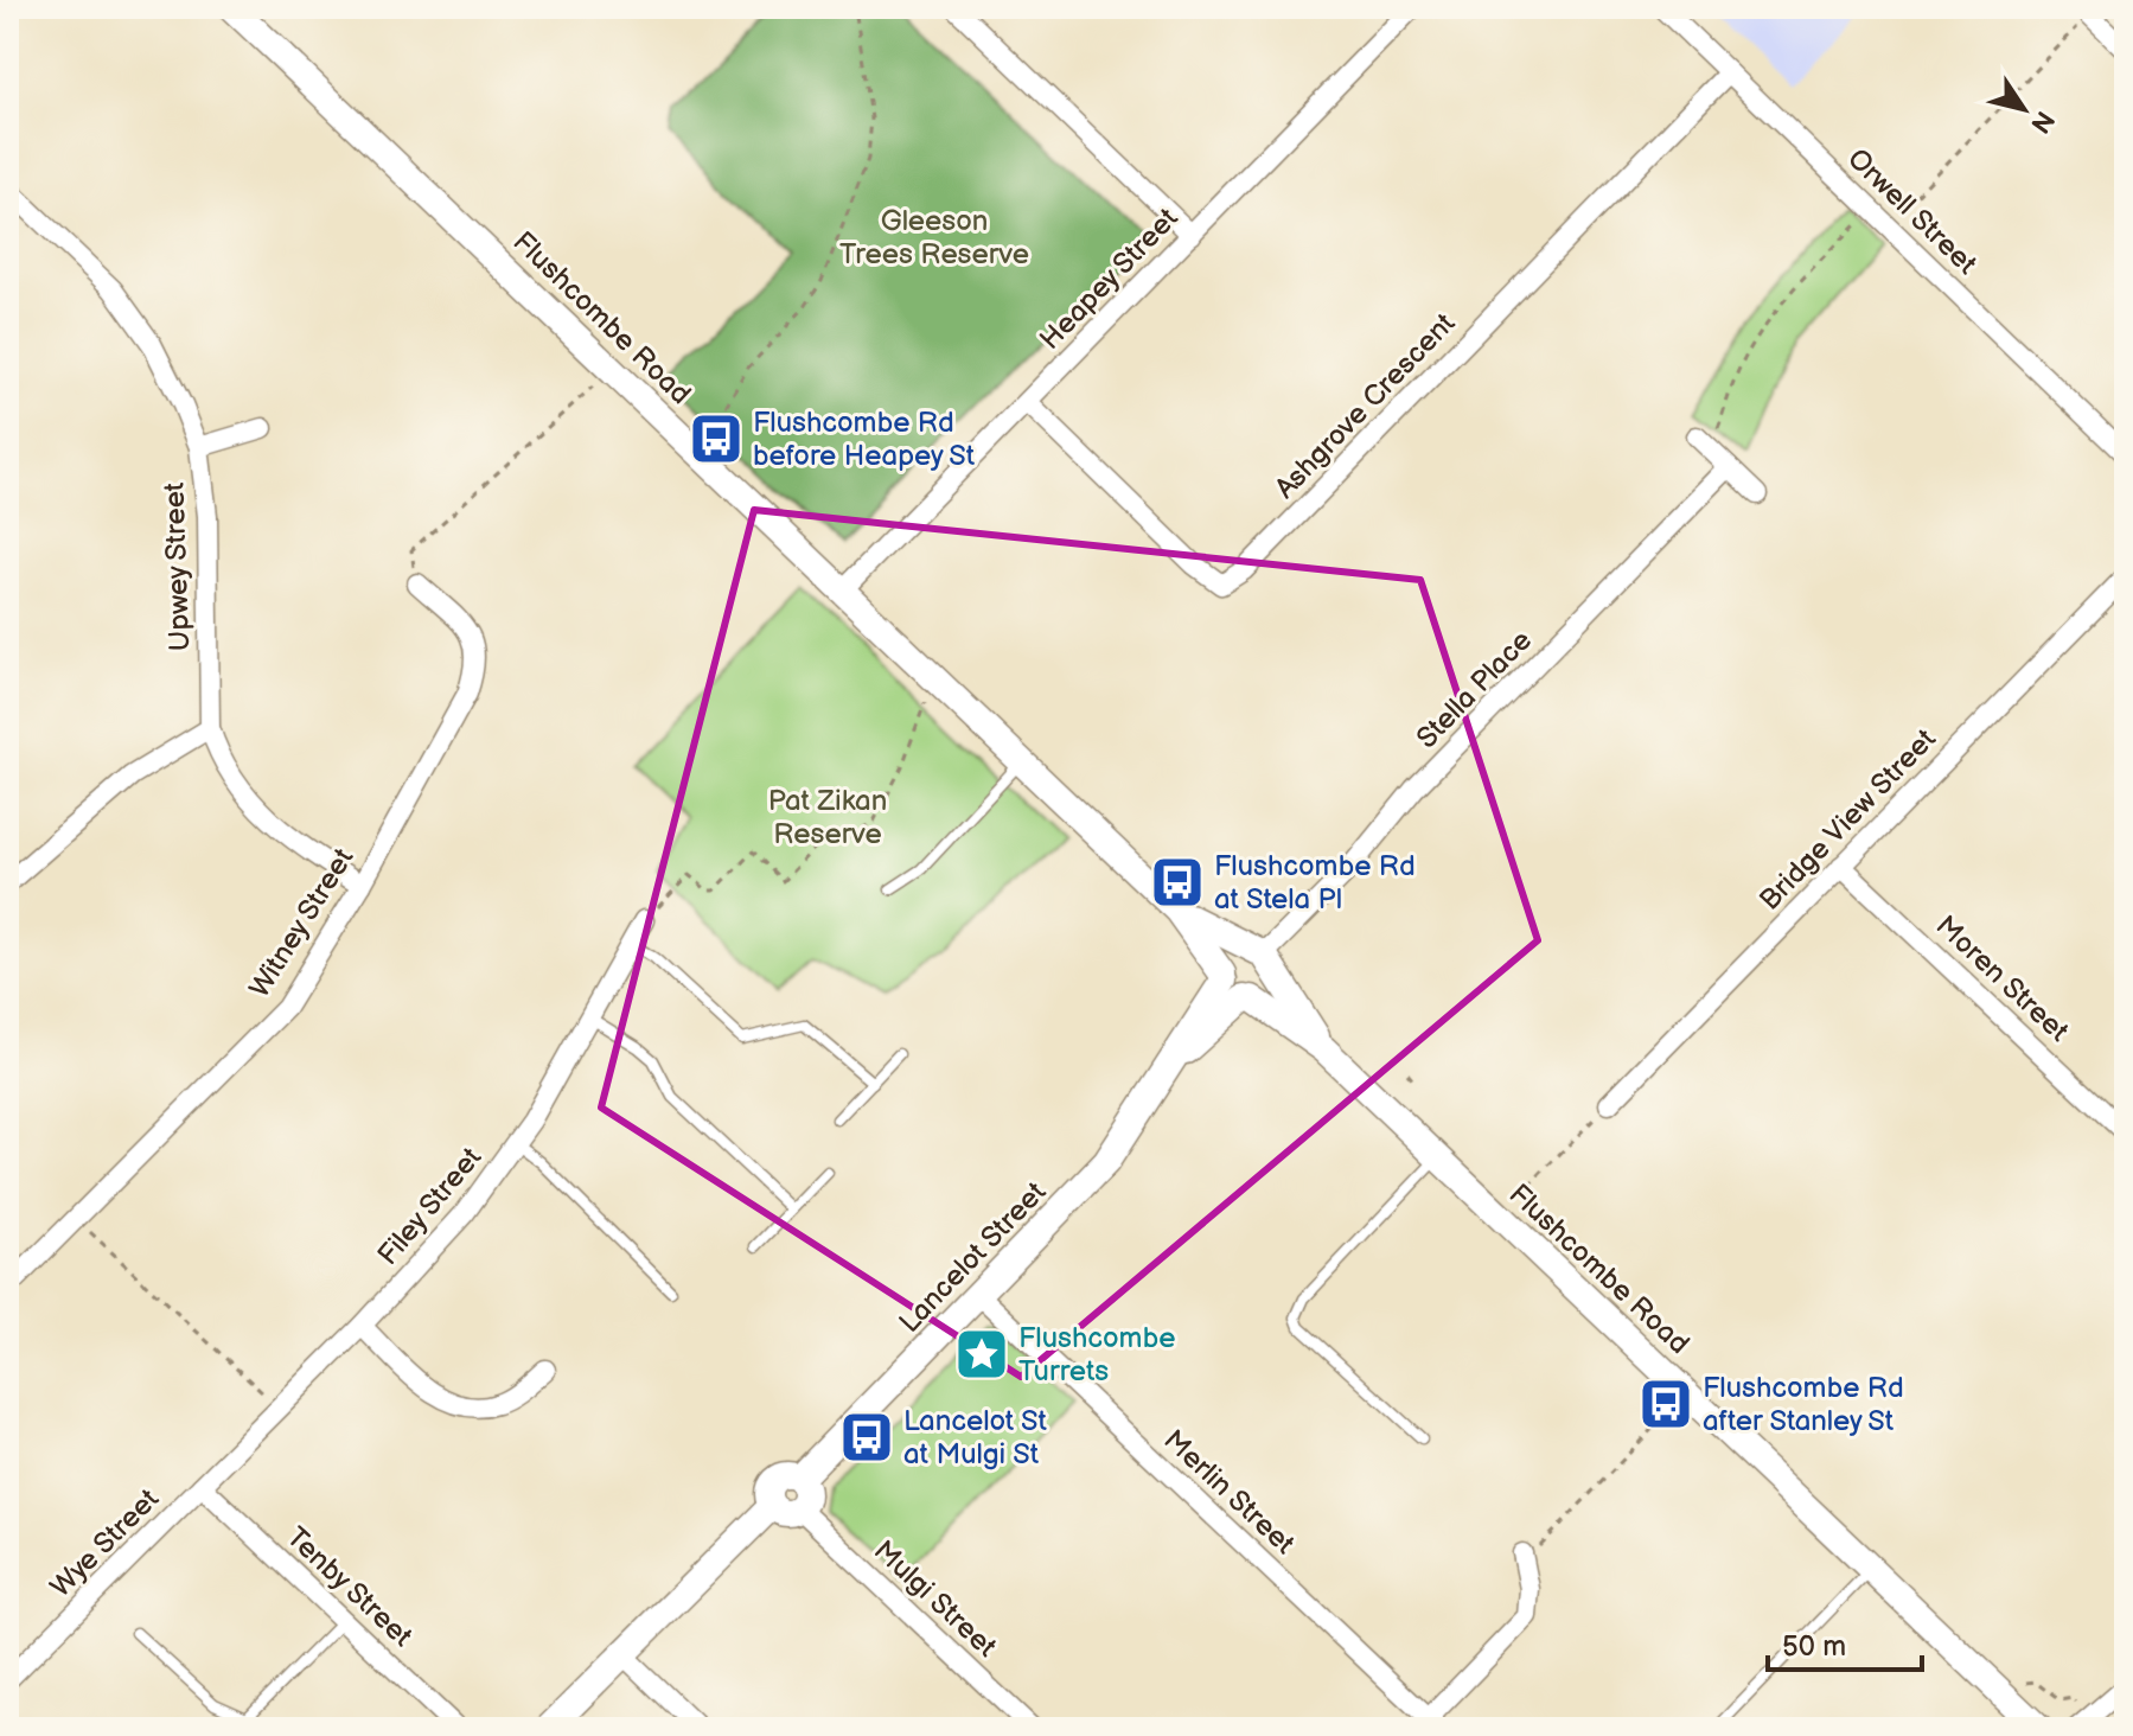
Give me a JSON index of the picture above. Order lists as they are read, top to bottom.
{
  "streets": {
    "street": [
      "Orwell Street",
      "Heapey Street",
      "Flushcombe Road",
      "Ashgrove Crescent",
      "Upwey Street",
      "Stella Place",
      "Bridge View Street",
      "Witney Street",
      "Moren Street",
      "Filey Street",
      "Lancelot Street",
      "Merlin Street",
      "Wye Street",
      "Tenby Street",
      "Mulgi Street"
    ]
  },
  "crossings": [
    ["Orwell Street", "Ashgrove Crescent"],
    ["Heapey Street", "Flushcombe Road"],
    ["Heapey Street", "Ashgrove Crescent"],
    ["Flushcombe Road", "Stella Place"],
    ["Flushcombe Road", "Lancelot Street"],
    ["Upwey Street", "Witney Street"],
    ["Stella Place", "Lancelot Street"],
    ["Bridge View Street", "Moren Street"],
    ["Filey Street", "Wye Street"],
    ["Filey Street", "Tenby Street"],
    ["Lancelot Street", "Merlin Street"],
    ["Lancelot Street", "Mulgi Street"],
    ["Wye Street", "Tenby Street"]
  ],
  "parks": ["Gleeson Trees Reserve", "Pat Zikan Reserve"],
  "places": {
    "bus stop": [
      "Flushcombe Rd before Heapey St",
      "Flushcombe Rd at Stela Pl",
      "Flushcombe Rd after Stanley St",
      "Lancelot St at Mulgi St"
    ],
    "place": ["Flushcombe Turrets"]
  },
  "scale_bar": "50 m",
  "north": "bottom right"
}
